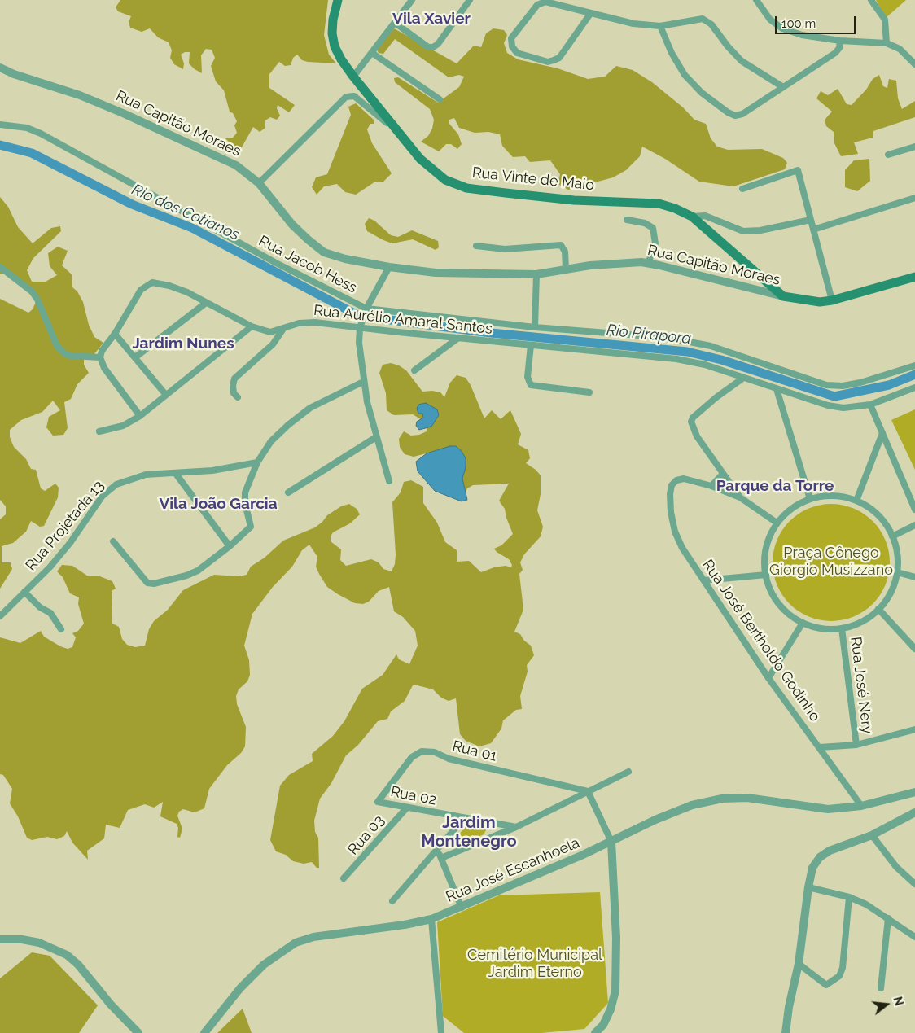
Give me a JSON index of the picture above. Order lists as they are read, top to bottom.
{
  "streets": {
    "main road": ["Rua Capitão Moraes", "Rua Vinte de Maio"],
    "street": [
      "Rua Jacob Hess",
      "Rua Aurélio Amaral Santos",
      "Rua Projetada 13",
      "Rua José Bertholdo Godinho",
      "Rua José Nery",
      "Rua 01",
      "Rua 02",
      "Rua 03",
      "Rua José Escanhoela"
    ]
  },
  "crossings": [
    ["Rua Capitão Moraes", "Rua Vinte de Maio"],
    ["Rua José Bertholdo Godinho", "Rua José Escanhoela"],
    ["Rua 01", "Rua 02"],
    ["Rua 02", "Rua 03"]
  ],
  "districts": [
    "Vila Xavier",
    "Jardim Nunes",
    "Parque da Torre",
    "Vila João Garcia",
    "Jardim Montenegro"
  ],
  "water": ["Rio dos Cotianos", "Rio Pirapora"],
  "parks": ["Praça Cônego Giorgio Musizzano", "Cemitério Municipal Jardim Eterno"],
  "scale_bar": "100 m",
  "north": "right"
}
